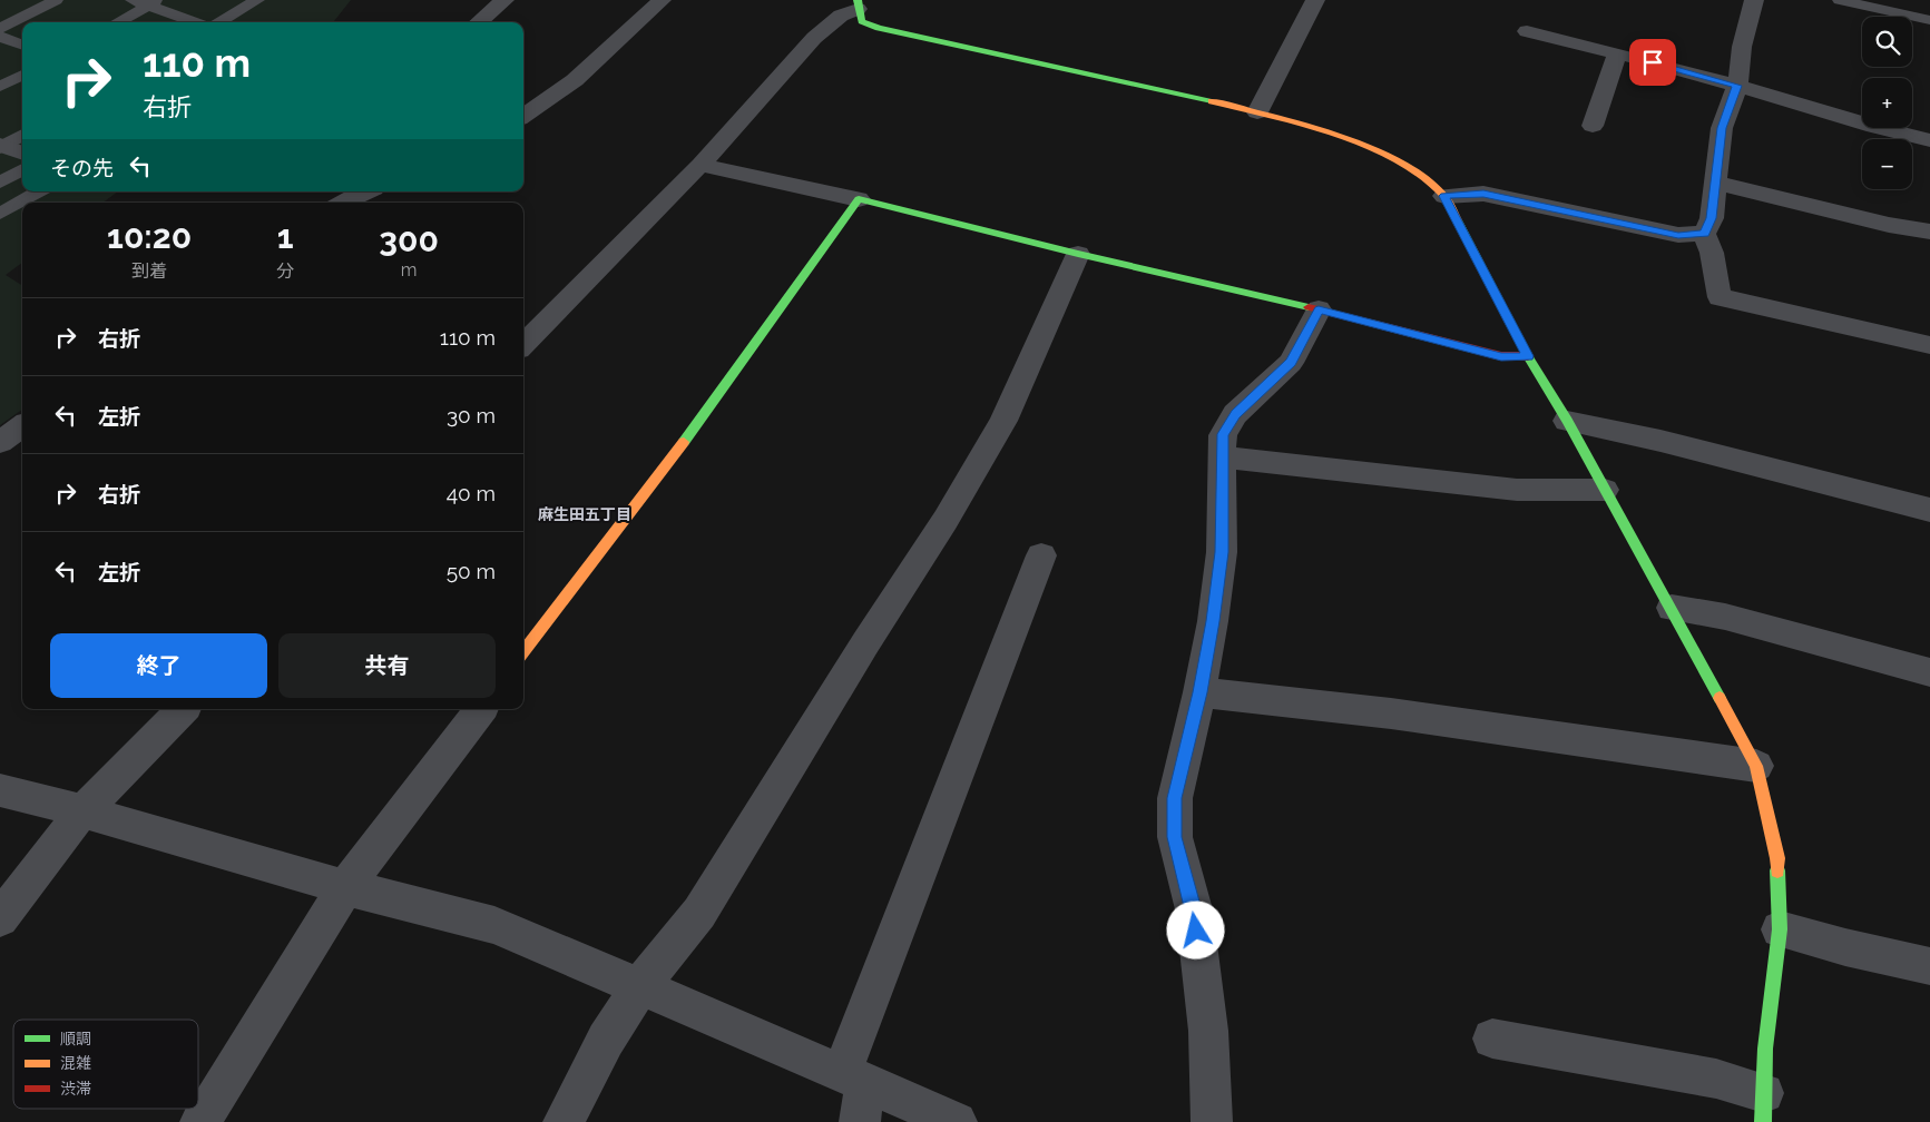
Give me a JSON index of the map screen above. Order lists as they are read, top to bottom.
{
  "districts": ["麻生田五丁目"],
  "legend": ["順調", "混雑", "渋滞"],
  "page": {
    "map_buttons": ["+", "−"],
    "turn": ["110 m", "右折"],
    "then": "その先",
    "eta": [
      "10:20",
      "到着",
      "1",
      "分",
      "300",
      "m"
    ],
    "list": [
      {
        "name": "右折",
        "value": "110 m"
      },
      {
        "name": "左折",
        "value": "30 m"
      },
      {
        "name": "右折",
        "value": "40 m"
      },
      {
        "name": "左折",
        "value": "50 m"
      }
    ],
    "buttons": ["終了", "共有"]
  }
}
